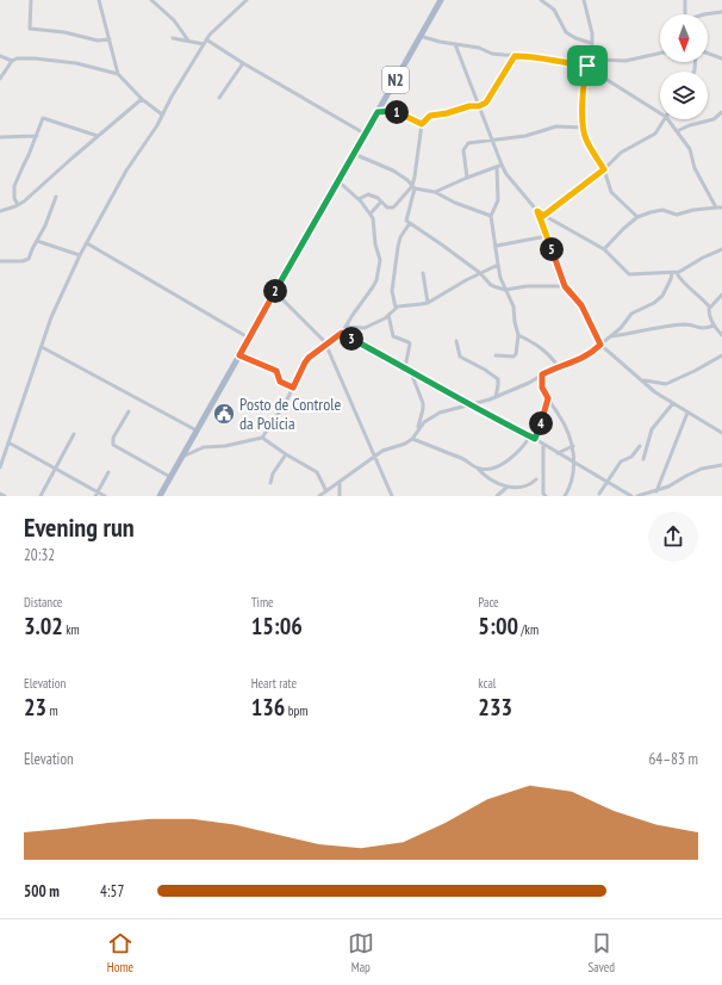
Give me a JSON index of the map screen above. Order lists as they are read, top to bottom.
{
  "streets": {
    "main road": ["N2"]
  },
  "places": {
    "public building": ["Posto de Controle da Polícia"]
  },
  "north": "bottom",
  "page": {
    "pins": [
      "1",
      "5",
      "2",
      "3",
      "4"
    ],
    "heading": ["Evening run", "20:32"],
    "stats": [
      ["Distance", "3.02 km"],
      ["Time", "15:06"],
      ["Pace", "5:00 /km"],
      ["Elevation", "23 m"],
      ["Heart rate", "136 bpm"],
      ["kcal", "233"]
    ],
    "chart": ["Elevation", "64–83 m"],
    "list": [
      {
        "name": "500 m",
        "note": "4:57"
      }
    ],
    "tabs": ["Home", "Map", "Saved"]
  }
}
